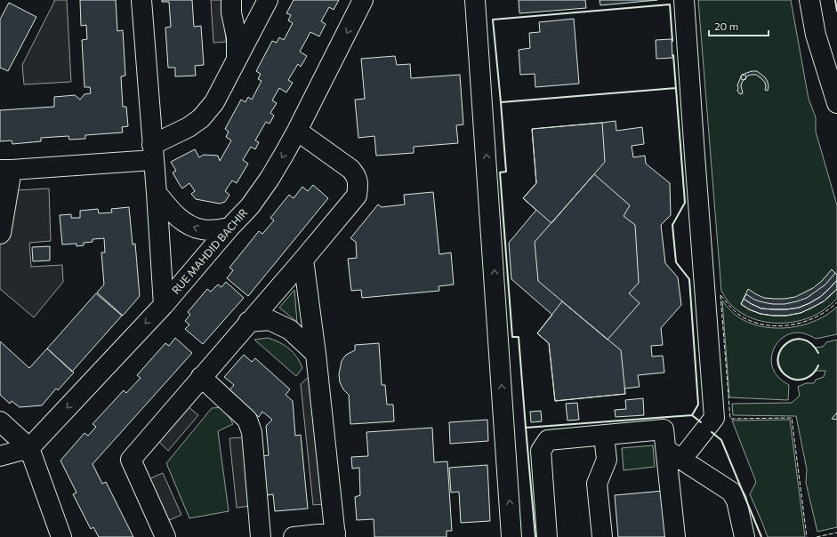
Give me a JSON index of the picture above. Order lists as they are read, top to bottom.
{
  "streets": {
    "street": ["RUE MAHDID BACHIR"]
  },
  "scale_bar": "20 m"
}
